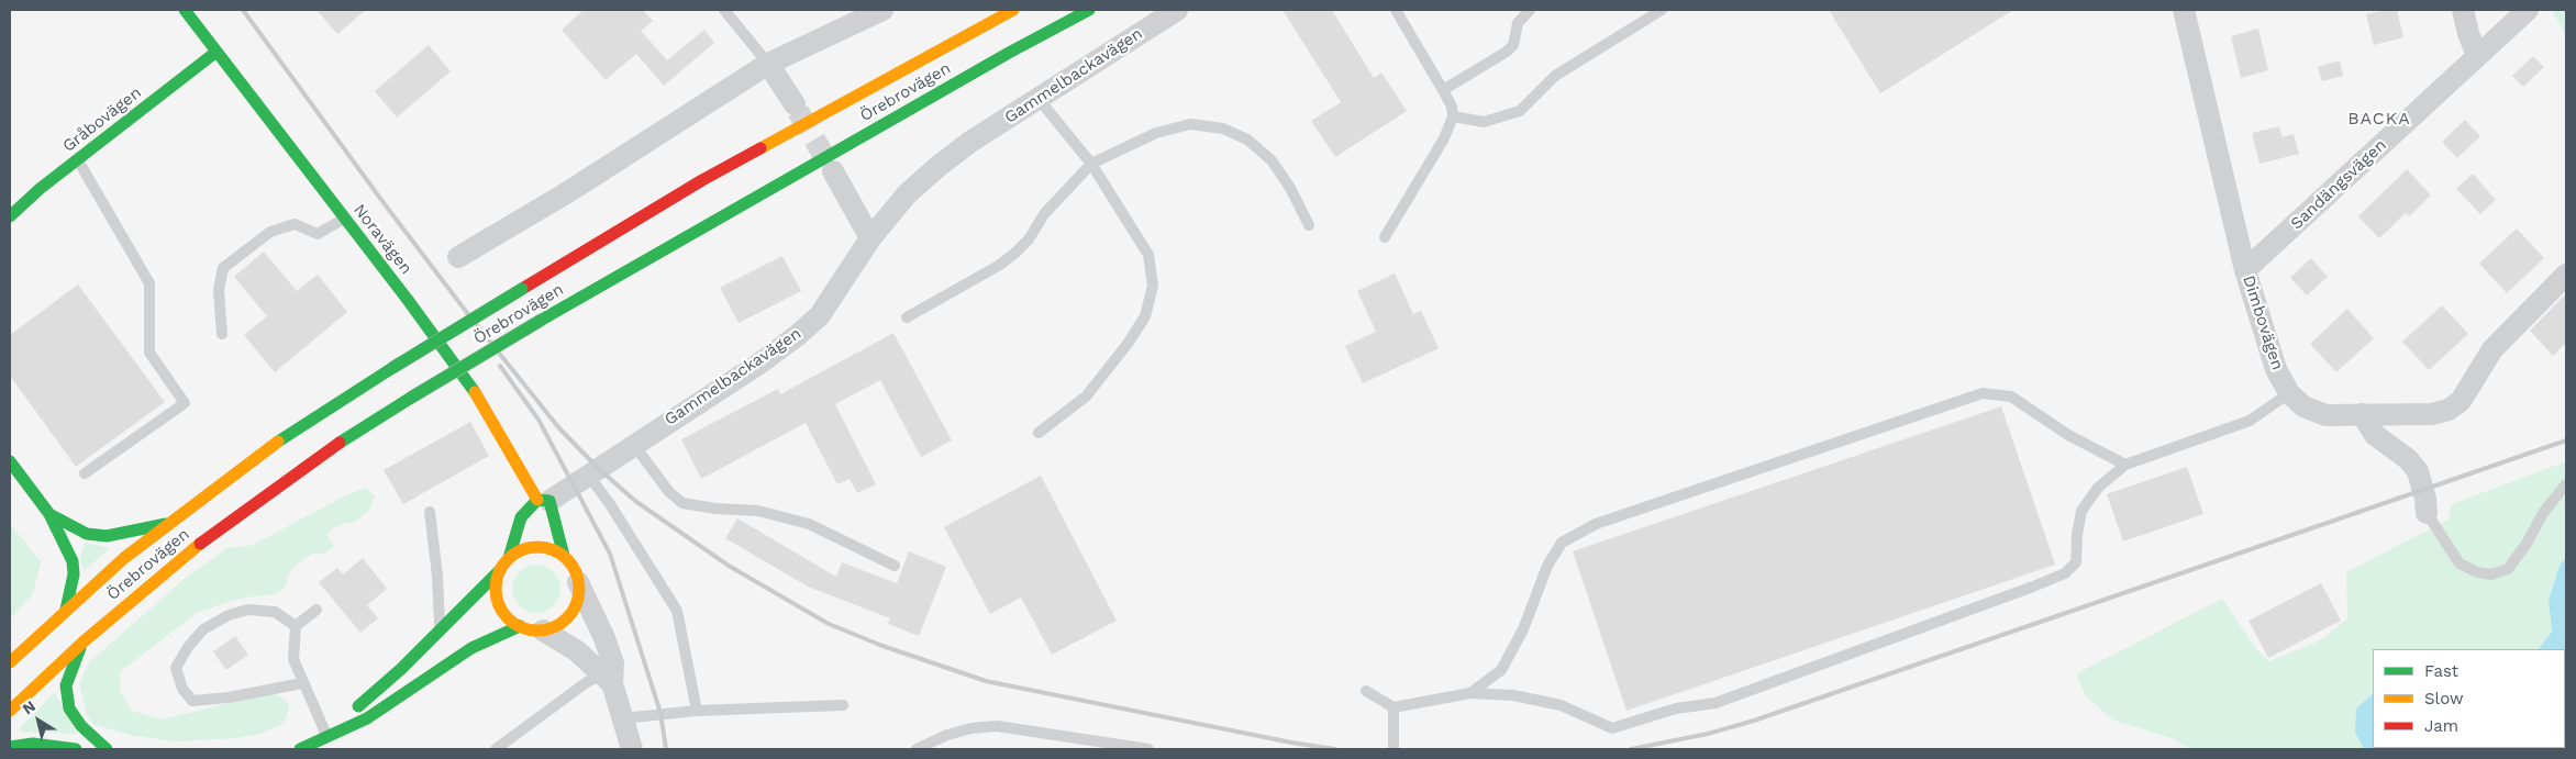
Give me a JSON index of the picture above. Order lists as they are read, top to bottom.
{
  "streets": {
    "main road": ["Örebrovägen", "Gråbovägen", "Noravägen"],
    "street": ["Gammelbackavägen", "Sandängsvägen", "Dimbovägen"]
  },
  "crossings": [
    ["Gammelbackavägen", "Noravägen"],
    ["Gråbovägen", "Noravägen"],
    ["Sandängsvägen", "Dimbovägen"]
  ],
  "districts": ["BACKA"],
  "legend": ["Fast", "Slow", "Jam"],
  "north": "top left"
}
